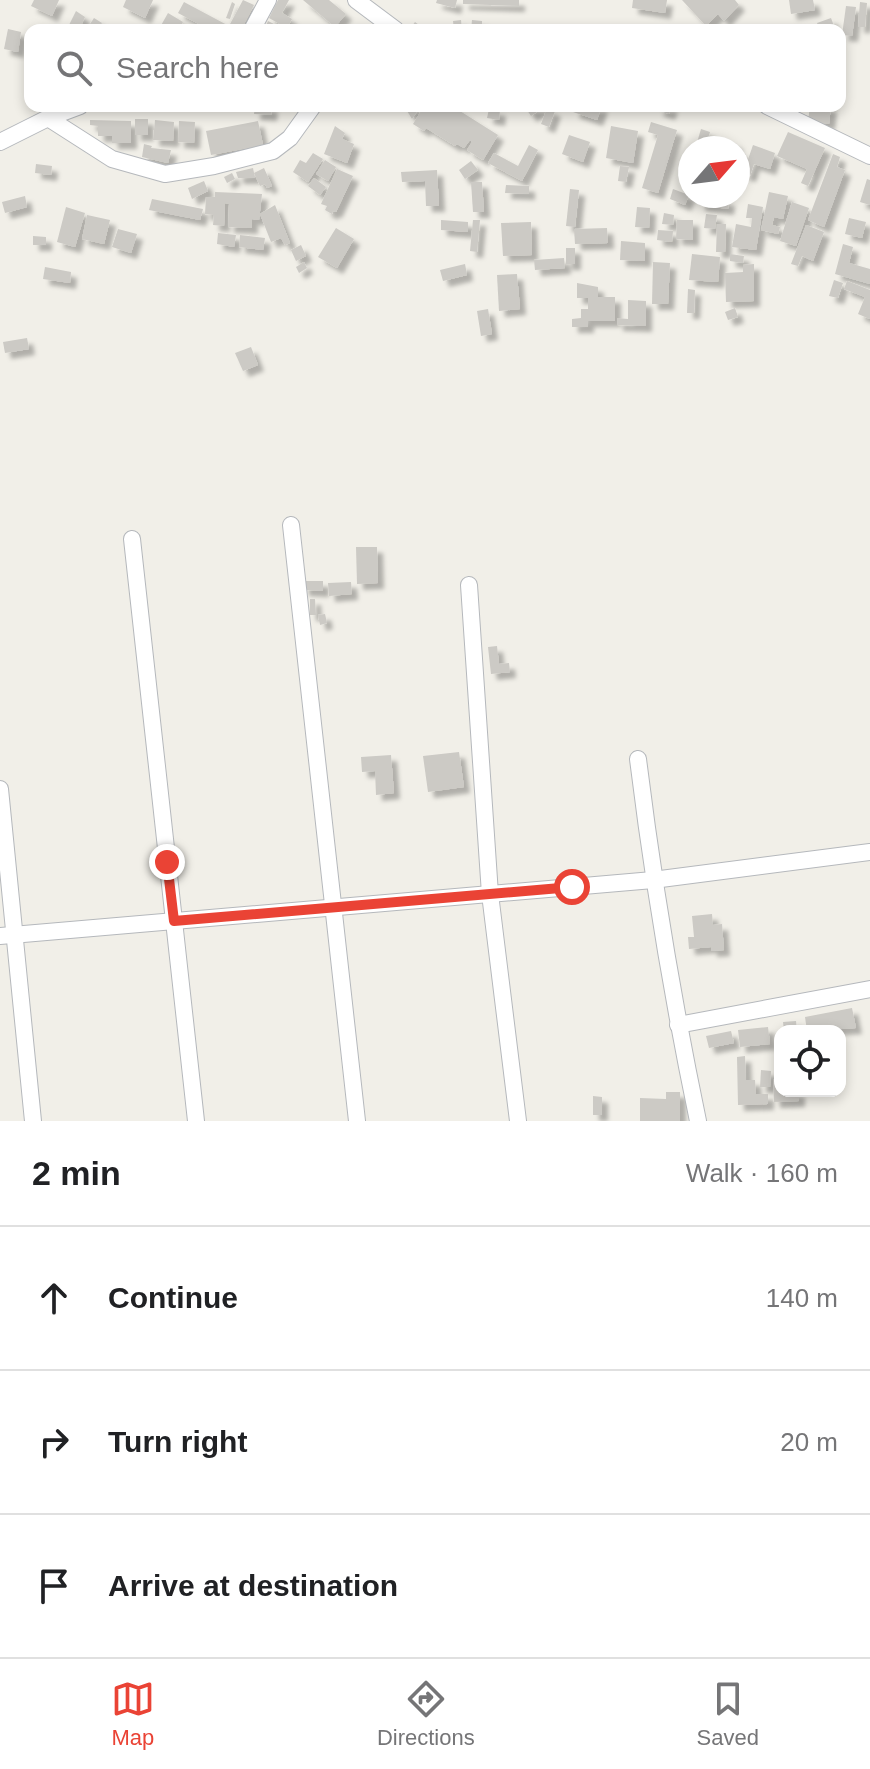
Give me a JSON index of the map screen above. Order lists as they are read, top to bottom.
{
  "north": "top right",
  "page": {
    "search": "Search here",
    "heading": ["2 min", "Walk · 160 m"],
    "list": [
      ["Continue", "140 m"],
      ["Turn right", "20 m"],
      "Arrive at destination"
    ],
    "nav": ["Map", "Directions", "Saved"]
  }
}
